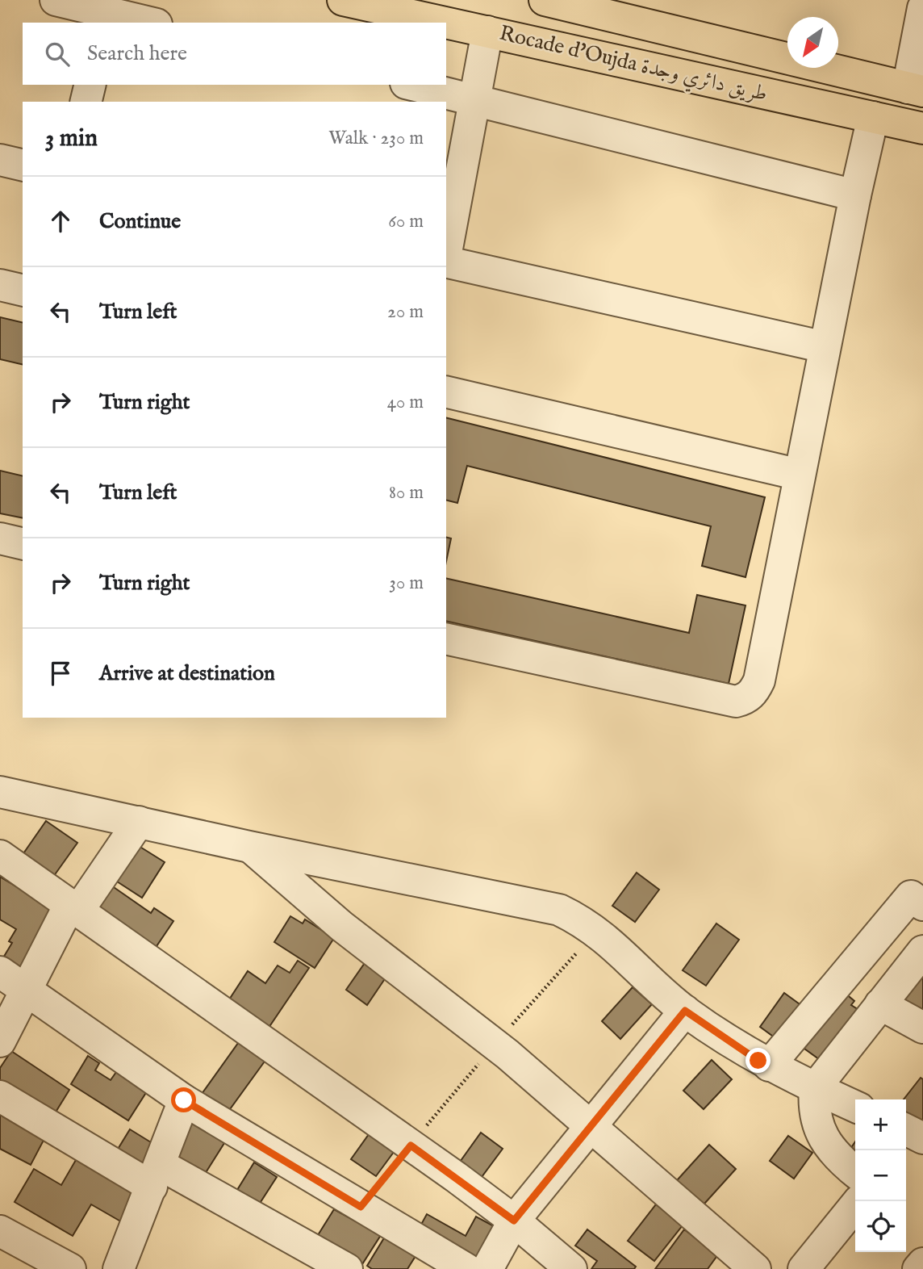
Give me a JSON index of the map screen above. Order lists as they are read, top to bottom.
{
  "streets": {
    "highway": ["Rocade d'Oujda طريق دائري وجدة"]
  },
  "north": "bottom left",
  "page": {
    "search": "Search here",
    "heading": ["3 min", "Walk · 230 m"],
    "list": [
      ["Continue", "60 m"],
      ["Turn left", "20 m"],
      ["Turn right", "40 m"],
      ["Turn left", "80 m"],
      ["Turn right", "30 m"],
      "Arrive at destination"
    ],
    "map_buttons": ["+", "−"]
  }
}
